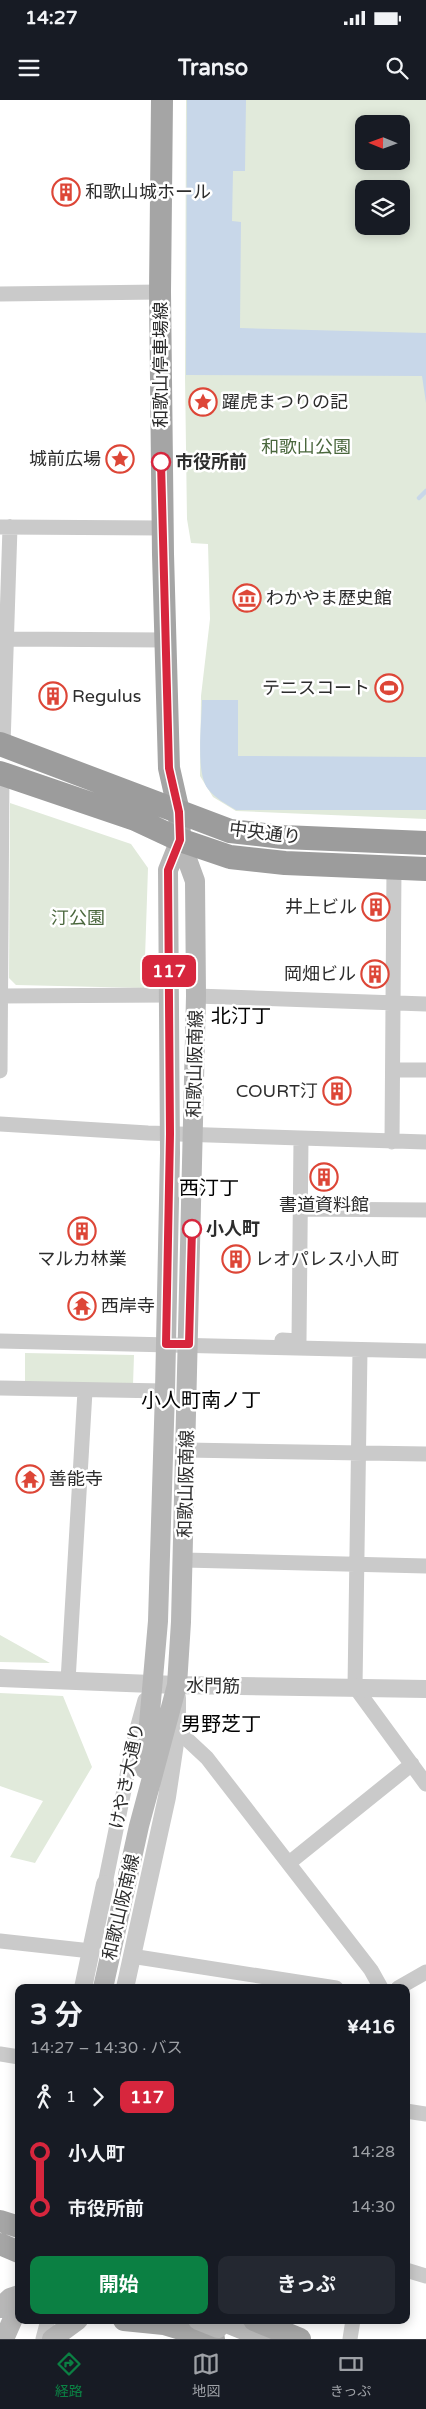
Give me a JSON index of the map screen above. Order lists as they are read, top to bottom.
{
  "streets": {
    "highway": ["中央通り"],
    "main road": ["和歌山停車場線", "和歌山阪南線"],
    "street": ["水門筋", "けやき大通り"]
  },
  "crossings": [
    ["和歌山停車場線", "中央通り"],
    ["和歌山停車場線", "和歌山阪南線"],
    ["中央通り", "和歌山阪南線"],
    ["和歌山阪南線", "水門筋"],
    ["和歌山阪南線", "けやき大通り"],
    ["水門筋", "けやき大通り"]
  ],
  "districts": [
    "北汀丁",
    "西汀丁",
    "小人町南ノ丁",
    "男野芝丁"
  ],
  "parks": ["和歌山公園", "汀公園"],
  "places": {
    "building": [
      "和歌山城ホール",
      "Regulus",
      "井上ビル",
      "岡畑ビル",
      "COURT汀",
      "書道資料館",
      "マルカ林業",
      "レオパレス小人町"
    ],
    "place": ["躍虎まつりの記", "城前広場"],
    "other": ["市役所前", "小人町"],
    "museum": ["わかやま歴史館"],
    "sports": ["テニスコート"],
    "temple": ["西岸寺", "善能寺"]
  },
  "lines": ["bus line 117"],
  "north": "left",
  "page": {
    "status": "14:27",
    "header": "Transo",
    "on_map": "117",
    "heading": ["3 分", "14:27 – 14:30 · バス", "¥416"],
    "legs": ["1", "117"],
    "list": [
      {
        "name": "小人町",
        "value": "14:28"
      },
      {
        "name": "市役所前",
        "value": "14:30"
      }
    ],
    "buttons": ["開始", "きっぷ"],
    "tabs": ["経路", "地図", "きっぷ"]
  }
}
